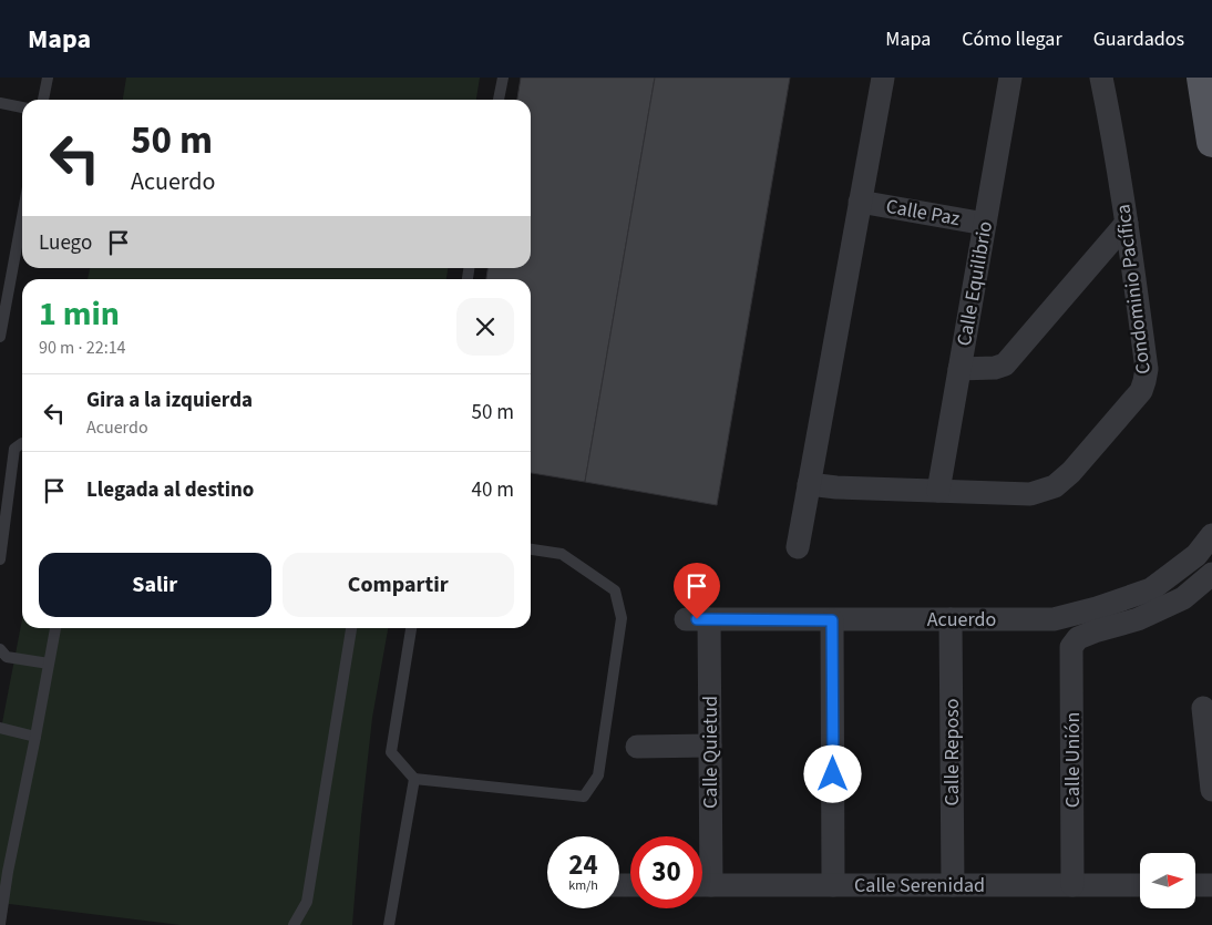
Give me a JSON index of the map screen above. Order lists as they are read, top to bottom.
{
  "streets": {
    "street": [
      "Calle Paz",
      "Calle Equilibrio",
      "Condominio Pacífica",
      "Acuerdo",
      "Calle Quietud",
      "Calle Reposo",
      "Calle Unión",
      "Calle Serenidad"
    ]
  },
  "crossings": [
    ["Calle Paz", "Calle Equilibrio"],
    ["Calle Equilibrio", "Condominio Pacífica"],
    ["Acuerdo", "Calle Quietud"],
    ["Acuerdo", "Calle Reposo"],
    ["Calle Reposo", "Calle Serenidad"],
    ["Calle Unión", "Calle Serenidad"]
  ],
  "north": "right",
  "page": {
    "header": "Mapa",
    "nav": ["Mapa", "Cómo llegar", "Guardados"],
    "turn": ["50 m", "Acuerdo"],
    "then": "Luego",
    "heading": ["1 min", "90 m · 22:14"],
    "list": [
      {
        "name": "Gira a la izquierda",
        "note": "Acuerdo",
        "value": "50 m"
      },
      {
        "name": "Llegada al destino",
        "value": "40 m"
      }
    ],
    "buttons": ["Salir", "Compartir"],
    "speed": "24 km/h",
    "limit": "30"
  }
}
